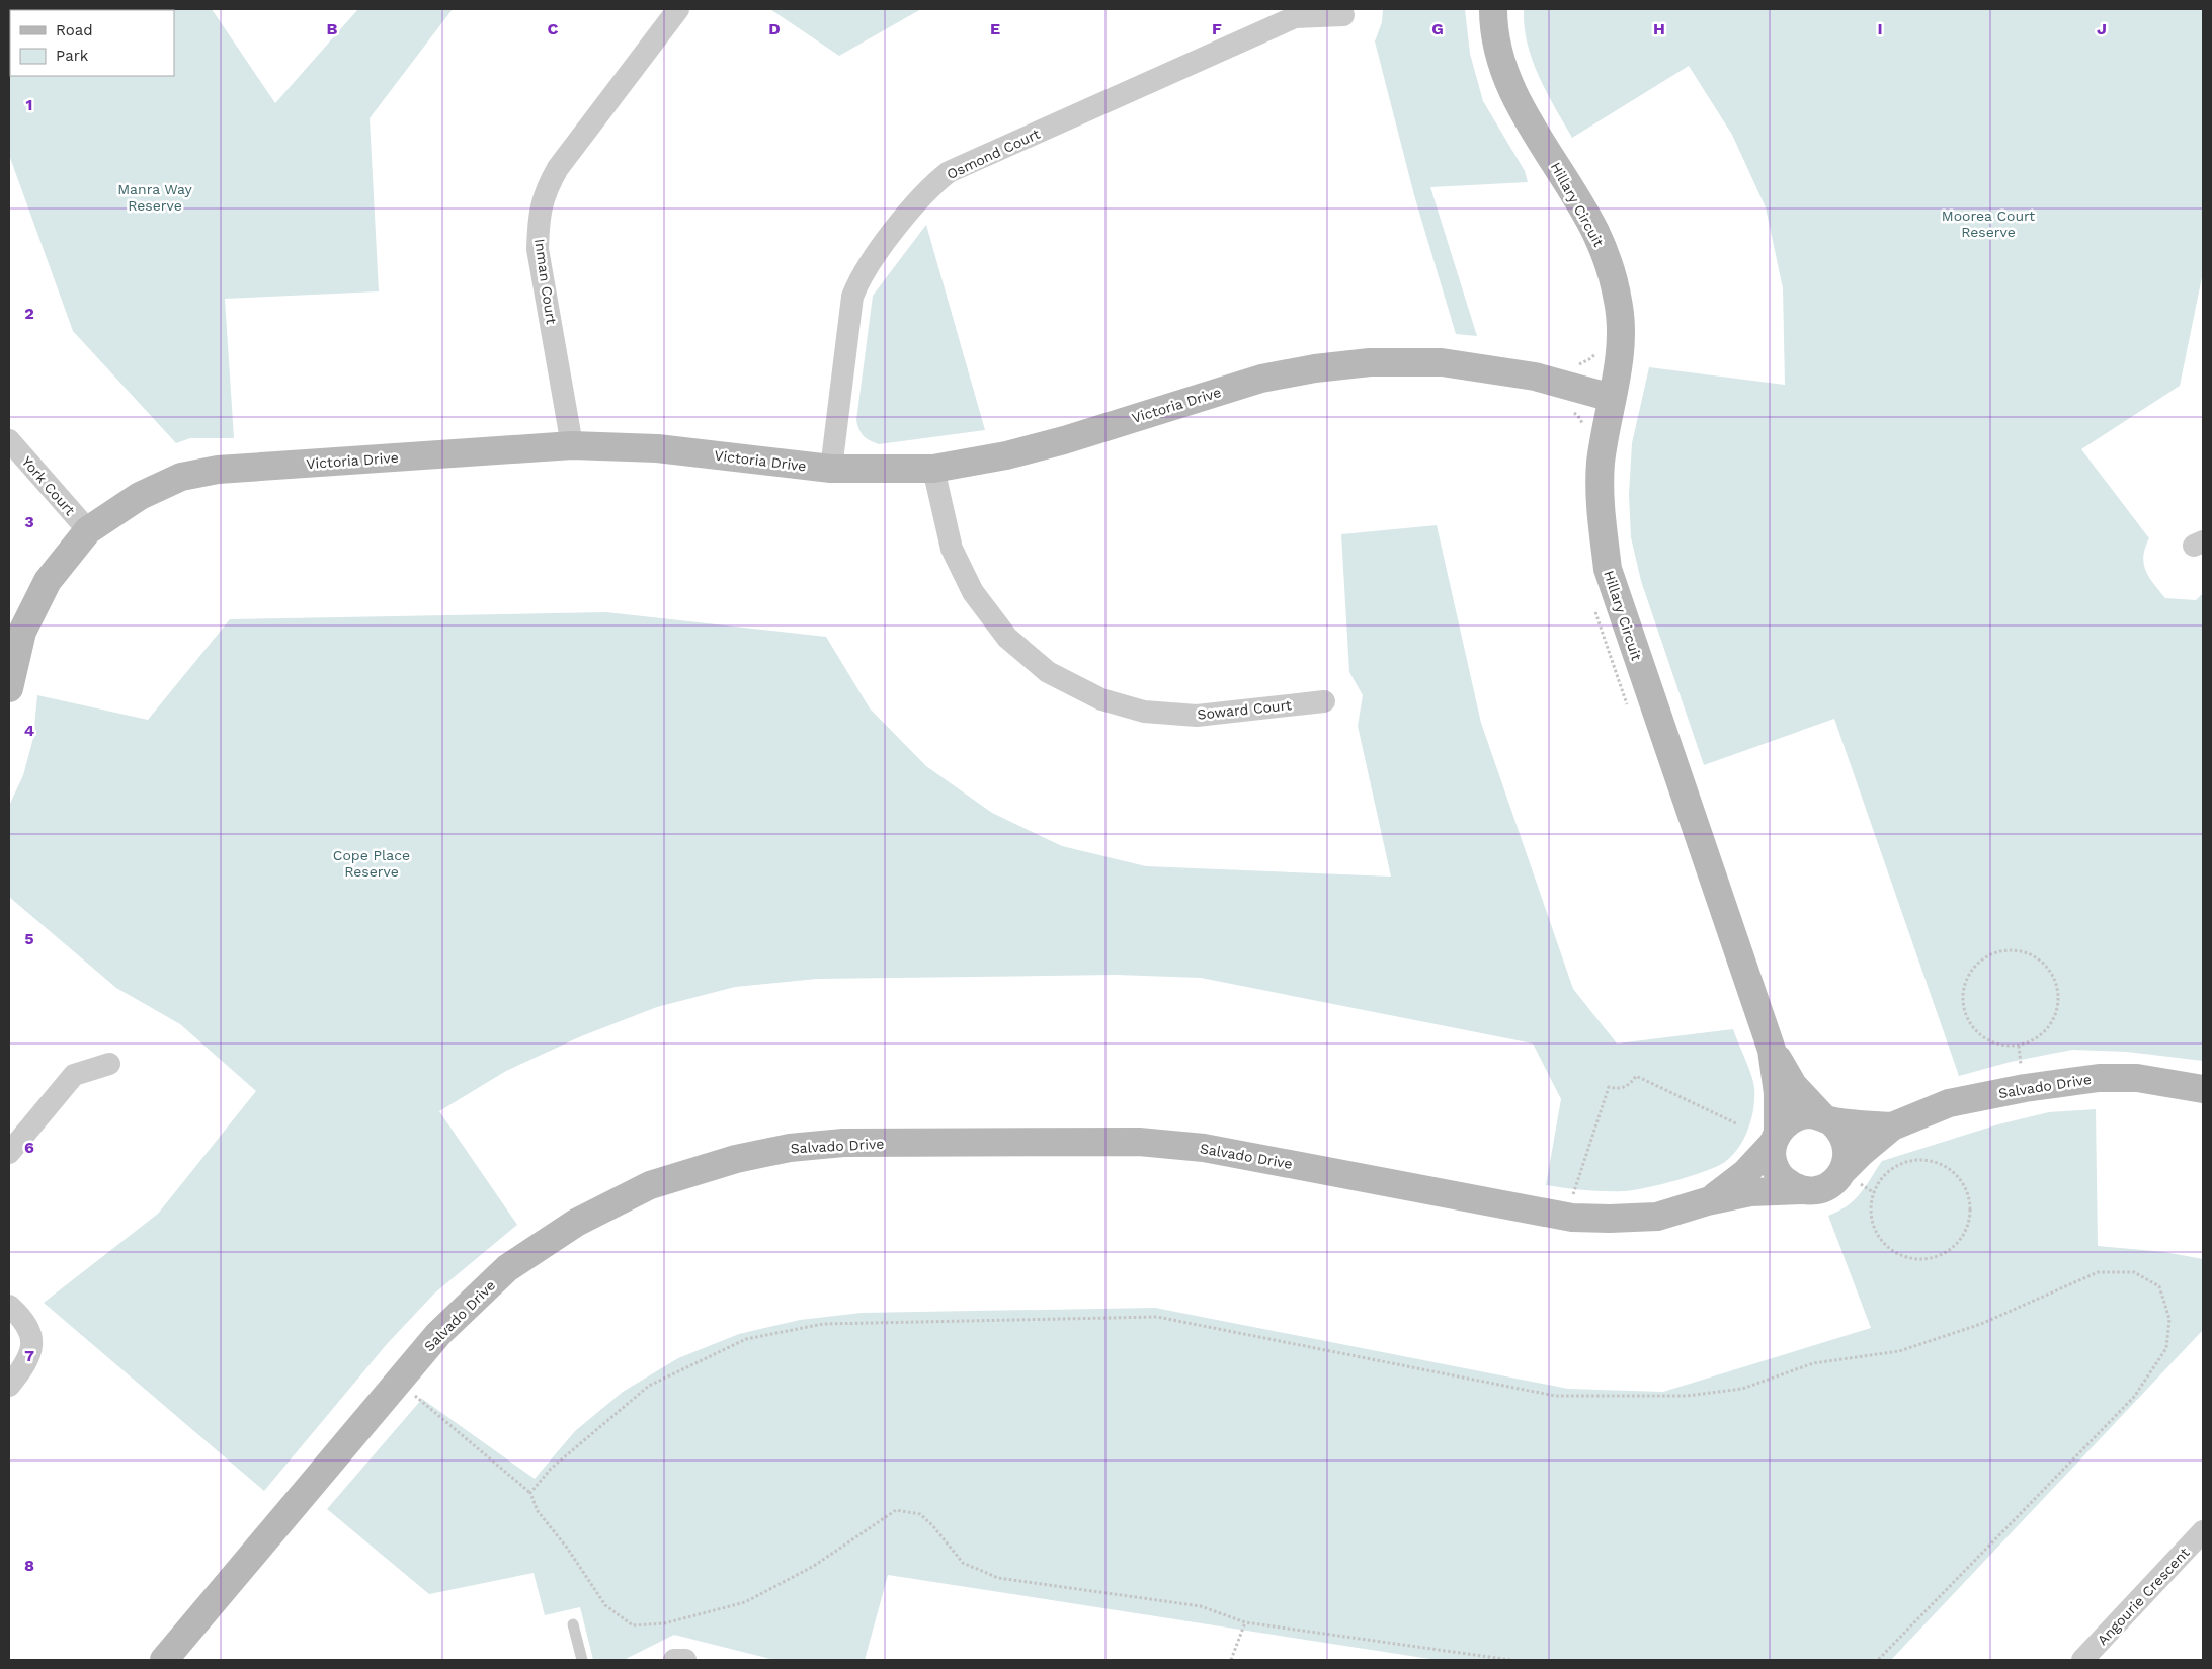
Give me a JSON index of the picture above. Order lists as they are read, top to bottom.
{
  "streets": {
    "street": [
      "Osmond Court",
      "Hillary Circuit",
      "Inman Court",
      "Victoria Drive",
      "York Court",
      "Soward Court",
      "Salvado Drive",
      "Angourie Crescent"
    ]
  },
  "crossings": [
    ["Osmond Court", "Victoria Drive"],
    ["Hillary Circuit", "Victoria Drive"],
    ["Hillary Circuit", "Salvado Drive"],
    ["Inman Court", "Victoria Drive"],
    ["Victoria Drive", "York Court"],
    ["Victoria Drive", "Soward Court"]
  ],
  "parks": ["Manra Way Reserve", "Moorea Court Reserve", "Cope Place Reserve"],
  "legend": ["Road", "Park"],
  "grid": {
    "columns": [
      "B",
      "C",
      "D",
      "E",
      "F",
      "G",
      "H",
      "I",
      "J"
    ],
    "rows": [
      "1",
      "2",
      "3",
      "4",
      "5",
      "6",
      "7",
      "8"
    ]
  }
}
